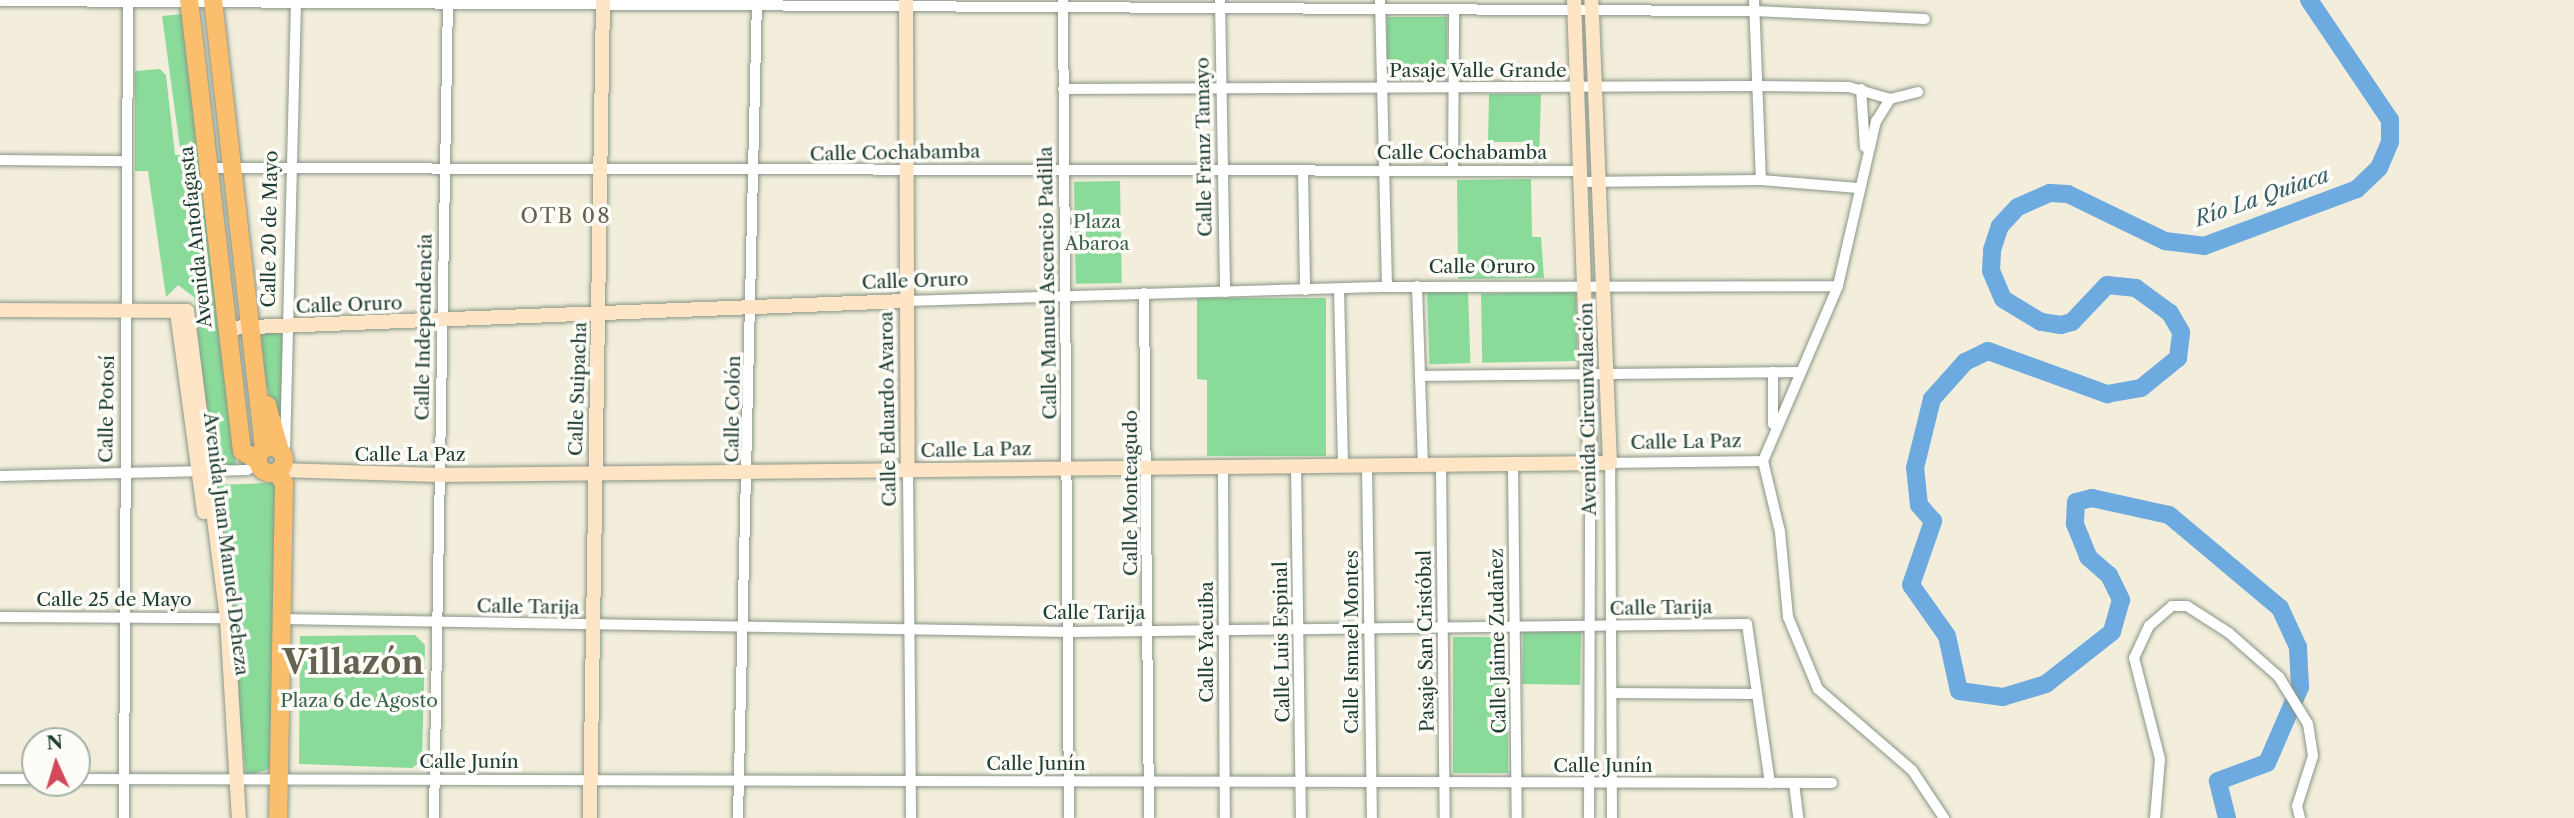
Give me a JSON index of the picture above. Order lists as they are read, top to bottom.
{
  "streets": {
    "highway": ["Calle 20 de Mayo", "Avenida Antofagasta"],
    "main road": [
      "Calle Oruro",
      "Calle Suipacha",
      "Calle Eduardo Avaroa",
      "Avenida Circunvalación",
      "Calle La Paz",
      "Avenida Juan Manuel Deheza"
    ],
    "street": [
      "Pasaje Valle Grande",
      "Calle Franz Tamayo",
      "Calle Cochabamba",
      "Calle Manuel Ascencio Padilla",
      "Calle Independencia",
      "Calle Potosí",
      "Calle Colón",
      "Calle Monteagudo",
      "Calle 25 de Mayo",
      "Calle Tarija",
      "Pasaje San Cristóbal",
      "Calle Jaime Zudañez",
      "Calle Yacuiba",
      "Calle Luis Espinal",
      "Calle Ismael Montes",
      "Calle Junín"
    ]
  },
  "crossings": [
    ["Pasaje Valle Grande", "Calle Franz Tamayo"],
    ["Pasaje Valle Grande", "Calle Manuel Ascencio Padilla"],
    ["Pasaje Valle Grande", "Avenida Circunvalación"],
    ["Calle Franz Tamayo", "Calle Cochabamba"],
    ["Calle Franz Tamayo", "Calle Oruro"],
    ["Calle Cochabamba", "Calle 20 de Mayo"],
    ["Calle Cochabamba", "Avenida Antofagasta"],
    ["Calle Cochabamba", "Calle Manuel Ascencio Padilla"],
    ["Calle Cochabamba", "Calle Independencia"],
    ["Calle Cochabamba", "Calle Suipacha"],
    ["Calle Cochabamba", "Calle Colón"],
    ["Calle Cochabamba", "Calle Eduardo Avaroa"],
    ["Calle Cochabamba", "Avenida Circunvalación"],
    ["Calle 20 de Mayo", "Avenida Antofagasta"],
    ["Calle 20 de Mayo", "Calle Oruro"],
    ["Calle 20 de Mayo", "Calle La Paz"],
    ["Calle 20 de Mayo", "Calle Tarija"],
    ["Calle 20 de Mayo", "Calle Junín"],
    ["Avenida Antofagasta", "Calle Oruro"],
    ["Avenida Antofagasta", "Calle La Paz"],
    ["Calle Oruro", "Calle Manuel Ascencio Padilla"],
    ["Calle Oruro", "Calle Independencia"],
    ["Calle Oruro", "Calle Suipacha"],
    ["Calle Oruro", "Calle Colón"],
    ["Calle Oruro", "Calle Eduardo Avaroa"],
    ["Calle Oruro", "Avenida Circunvalación"],
    ["Calle Oruro", "Calle Monteagudo"],
    ["Calle Manuel Ascencio Padilla", "Calle La Paz"],
    ["Calle Manuel Ascencio Padilla", "Calle Tarija"],
    ["Calle Manuel Ascencio Padilla", "Calle Junín"],
    ["Calle Independencia", "Calle La Paz"],
    ["Calle Independencia", "Calle Tarija"],
    ["Calle Independencia", "Calle Junín"],
    ["Calle Suipacha", "Calle La Paz"],
    ["Calle Suipacha", "Calle Tarija"],
    ["Calle Suipacha", "Calle Junín"],
    ["Calle Potosí", "Avenida Juan Manuel Deheza"],
    ["Calle Potosí", "Calle 25 de Mayo"],
    ["Calle Potosí", "Calle Junín"],
    ["Calle Colón", "Calle La Paz"],
    ["Calle Colón", "Calle Tarija"],
    ["Calle Colón", "Calle Junín"],
    ["Calle Eduardo Avaroa", "Calle La Paz"],
    ["Calle Eduardo Avaroa", "Calle Tarija"],
    ["Calle Eduardo Avaroa", "Calle Junín"],
    ["Avenida Circunvalación", "Calle La Paz"],
    ["Avenida Circunvalación", "Calle Tarija"],
    ["Avenida Circunvalación", "Calle Junín"],
    ["Calle La Paz", "Calle Monteagudo"],
    ["Calle La Paz", "Pasaje San Cristóbal"],
    ["Calle La Paz", "Calle Jaime Zudañez"],
    ["Calle La Paz", "Calle Yacuiba"],
    ["Calle La Paz", "Calle Luis Espinal"],
    ["Calle La Paz", "Calle Ismael Montes"],
    ["Calle Monteagudo", "Calle Tarija"],
    ["Calle Monteagudo", "Calle Junín"],
    ["Avenida Juan Manuel Deheza", "Calle 25 de Mayo"],
    ["Avenida Juan Manuel Deheza", "Calle Junín"],
    ["Calle Tarija", "Pasaje San Cristóbal"],
    ["Calle Tarija", "Calle Jaime Zudañez"],
    ["Calle Tarija", "Calle Yacuiba"],
    ["Calle Tarija", "Calle Luis Espinal"],
    ["Calle Tarija", "Calle Ismael Montes"],
    ["Calle Tarija", "Calle Junín"],
    ["Pasaje San Cristóbal", "Calle Junín"],
    ["Calle Jaime Zudañez", "Calle Junín"],
    ["Calle Yacuiba", "Calle Junín"],
    ["Calle Luis Espinal", "Calle Junín"],
    ["Calle Ismael Montes", "Calle Junín"]
  ],
  "districts": ["OTB 08", "Villazón"],
  "water": ["Río La Quiaca"],
  "parks": ["Plaza Abaroa", "Plaza 6 de Agosto"],
  "north": "top"
}
